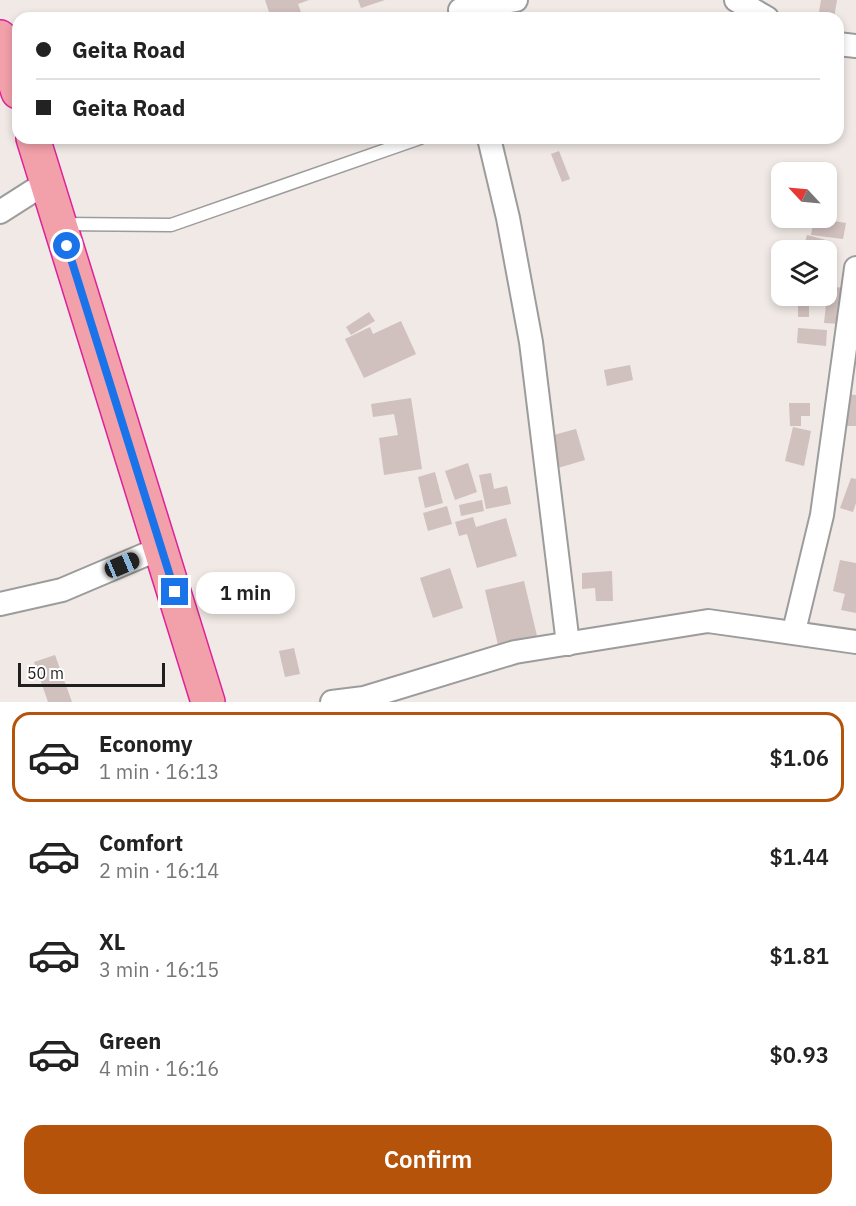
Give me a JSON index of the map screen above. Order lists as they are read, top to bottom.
{
  "scale_bar": "50 m",
  "north": "top left",
  "page": {
    "banner": ["Geita Road", "Geita Road"],
    "bubble": "1 min",
    "scale": "50 m",
    "list": [
      {
        "name": "Economy",
        "note": "1 min · 16:13",
        "value": "$1.06"
      },
      {
        "name": "Comfort",
        "note": "2 min · 16:14",
        "value": "$1.44"
      },
      {
        "name": "XL",
        "note": "3 min · 16:15",
        "value": "$1.81"
      },
      {
        "name": "Green",
        "note": "4 min · 16:16",
        "value": "$0.93"
      }
    ],
    "buttons": "Confirm"
  }
}
